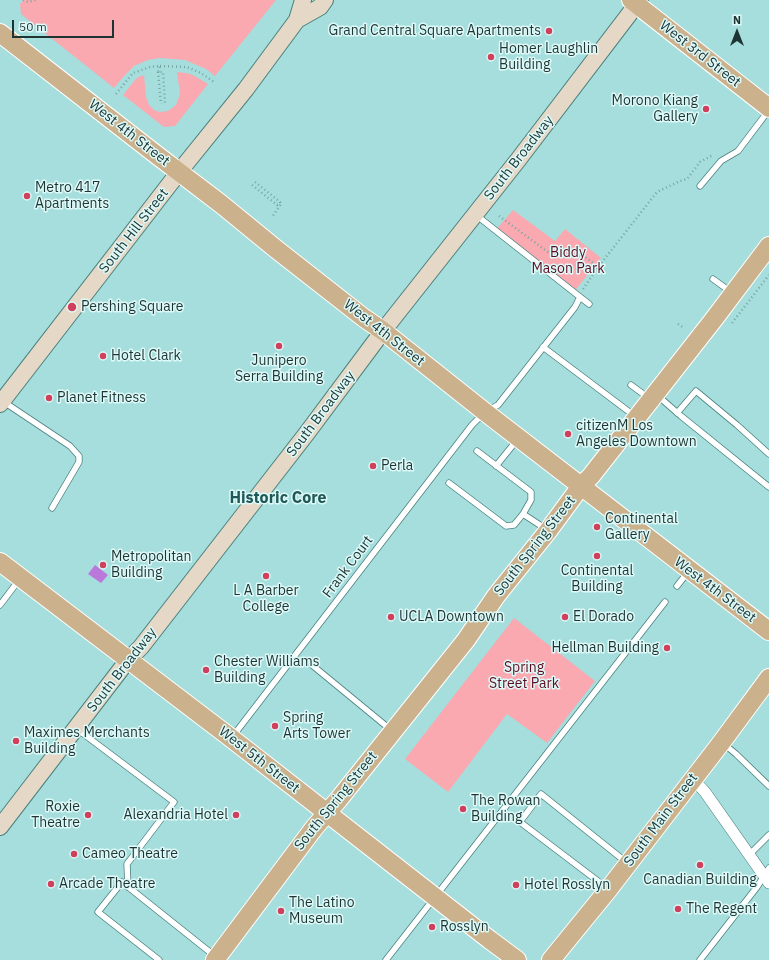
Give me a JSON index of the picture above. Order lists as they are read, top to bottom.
{
  "streets": {
    "main road": [
      "West 3rd Street",
      "West 4th Street",
      "South Broadway",
      "South Hill Street",
      "South Spring Street",
      "West 5th Street",
      "South Main Street"
    ],
    "lane": ["Frank Court"]
  },
  "crossings": [
    ["West 3rd Street", "South Broadway"],
    ["West 4th Street", "South Broadway"],
    ["West 4th Street", "South Hill Street"],
    ["West 4th Street", "South Spring Street"],
    ["West 4th Street", "Frank Court"],
    ["South Broadway", "West 5th Street"],
    ["South Spring Street", "West 5th Street"],
    ["Frank Court", "West 5th Street"]
  ],
  "districts": ["Historic Core"],
  "parks": ["Biddy Mason Park", "Spring Street Park"],
  "places": [
    "Grand Central Square Apartments",
    "Homer Laughlin Building",
    "Morono Kiang Gallery",
    "Metro 417 Apartments",
    "Pershing Square",
    "Junipero Serra Building",
    "Hotel Clark",
    "Planet Fitness",
    "citizenM Los Angeles Downtown",
    "Perla",
    "Continental Gallery",
    "Continental Building",
    "Metropolitan Building",
    "L A Barber College",
    "UCLA Downtown",
    "El Dorado",
    "Hellman Building",
    "Chester Williams Building",
    "Spring Arts Tower",
    "Maximes Merchants Building",
    "The Rowan Building",
    "Roxie Theatre",
    "Alexandria Hotel",
    "Cameo Theatre",
    "Canadian Building",
    "Arcade Theatre",
    "Hotel Rosslyn",
    "The Regent",
    "The Latino Museum",
    "Rosslyn"
  ],
  "scale_bar": "50 m",
  "north": "top"
}
